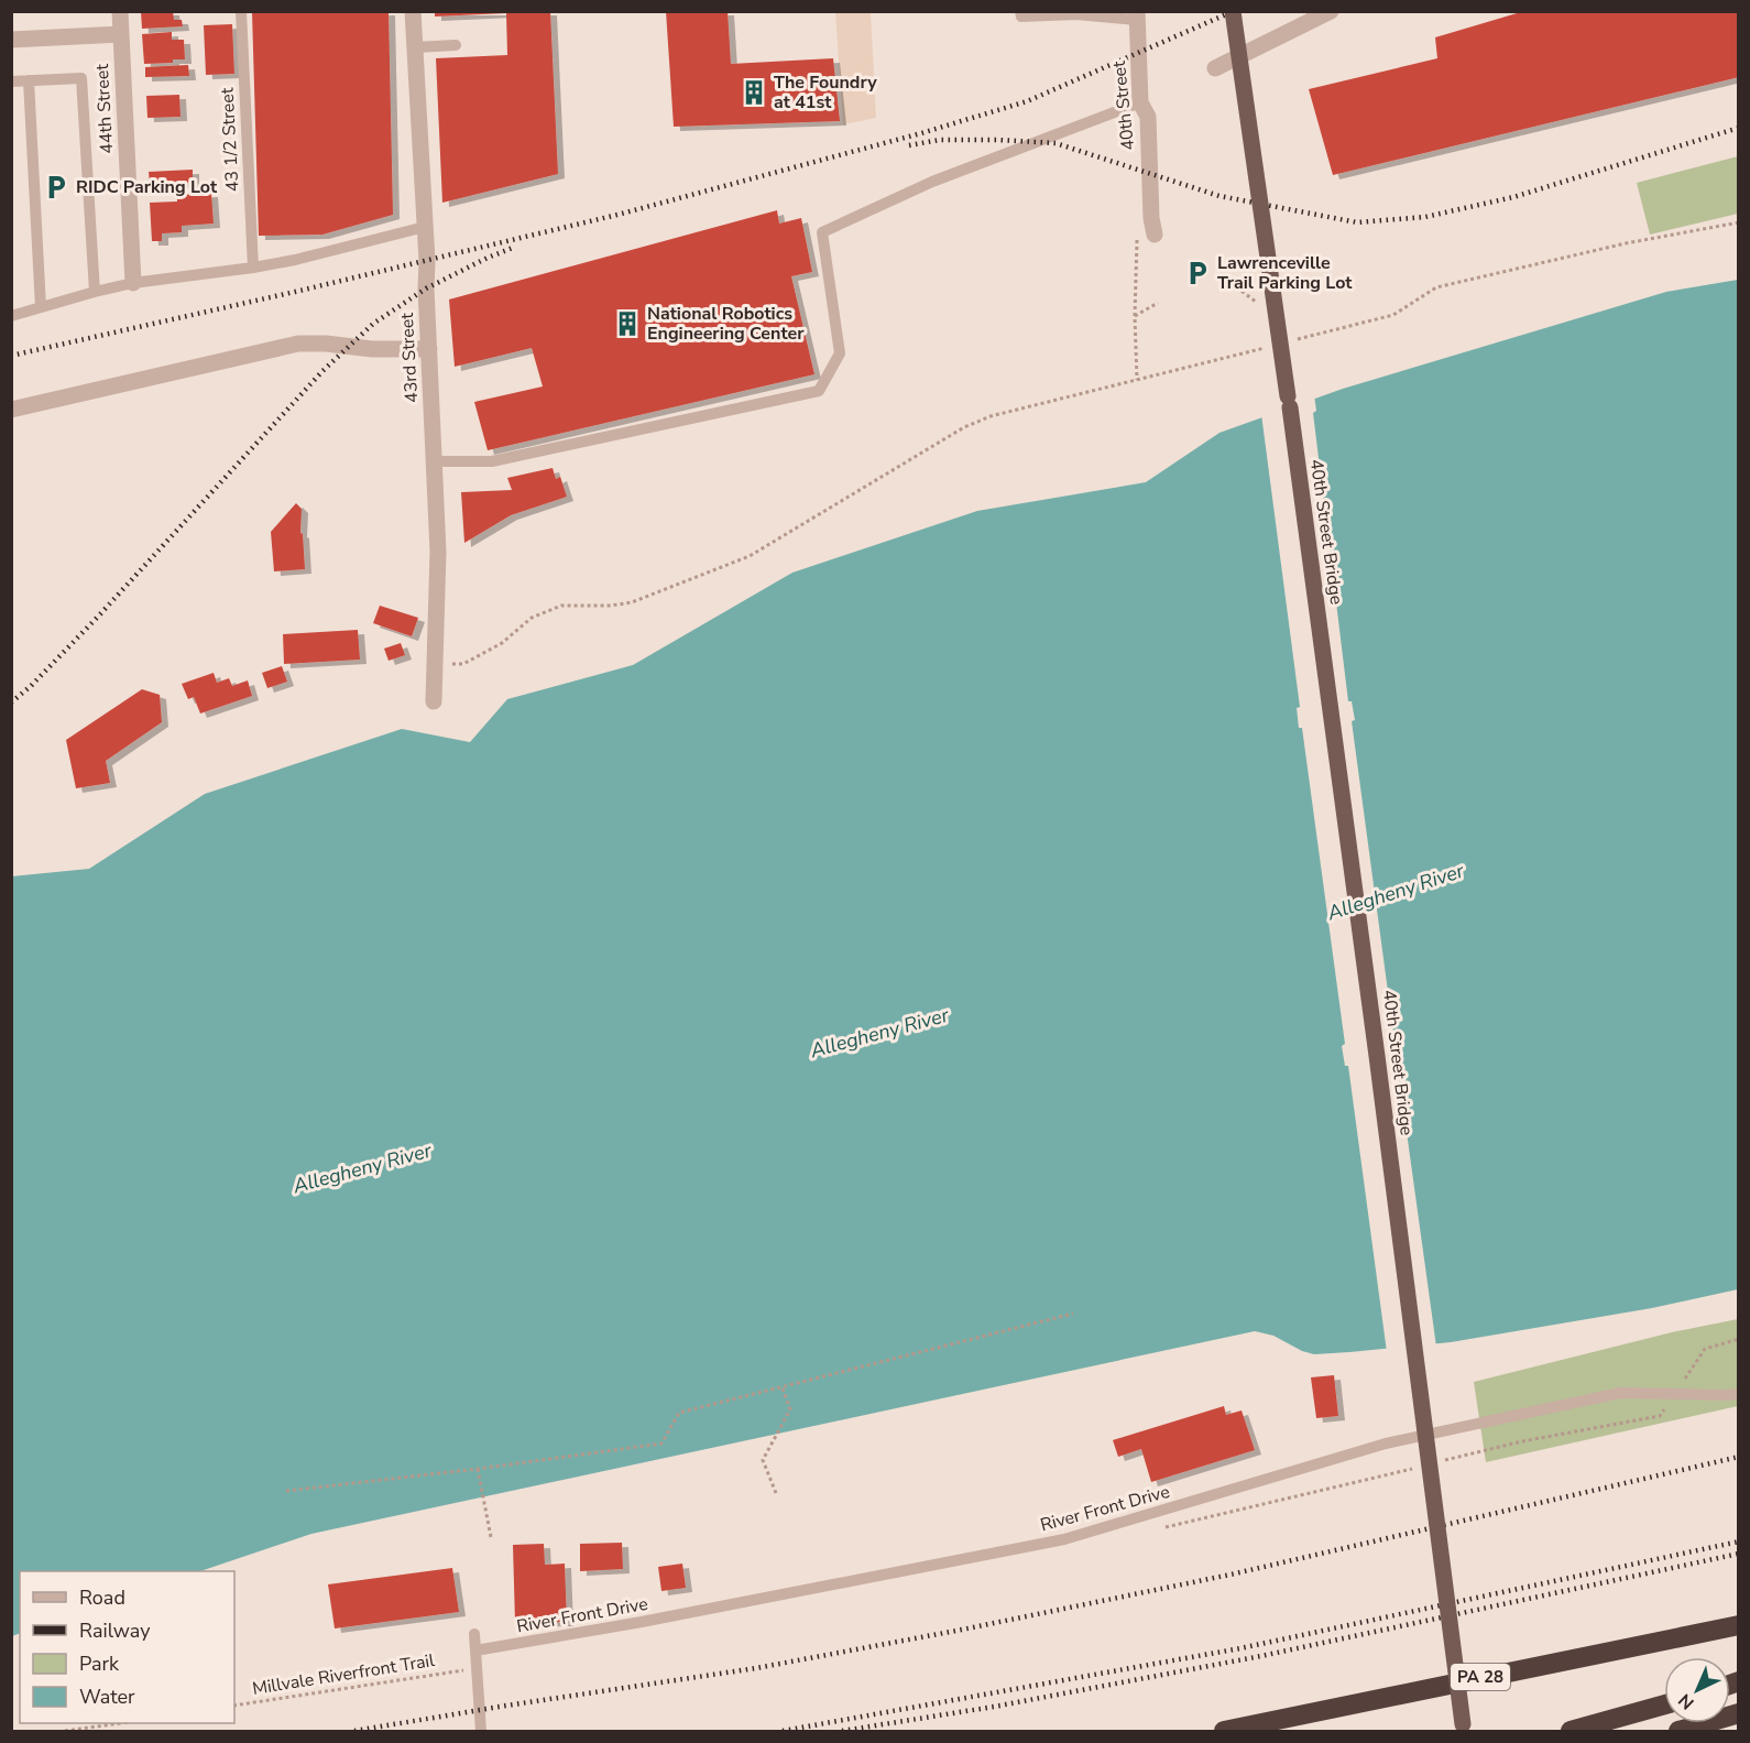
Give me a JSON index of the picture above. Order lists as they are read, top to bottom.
{
  "streets": {
    "highway": ["PA 28"],
    "main road": ["40th Street Bridge"],
    "street": ["40th Street", "44th Street", "43rd Street"],
    "lane": ["43 1/2 Street", "River Front Drive"],
    "path": ["Millvale Riverfront Trail"]
  },
  "water": ["Allegheny River"],
  "places": {
    "building": ["The Foundry at 41st", "National Robotics Engineering Center"],
    "parking": ["RIDC Parking Lot", "Lawrenceville Trail Parking Lot"]
  },
  "legend": [
    "Road",
    "Railway",
    "Park",
    "Water"
  ],
  "north": "bottom left"
}
